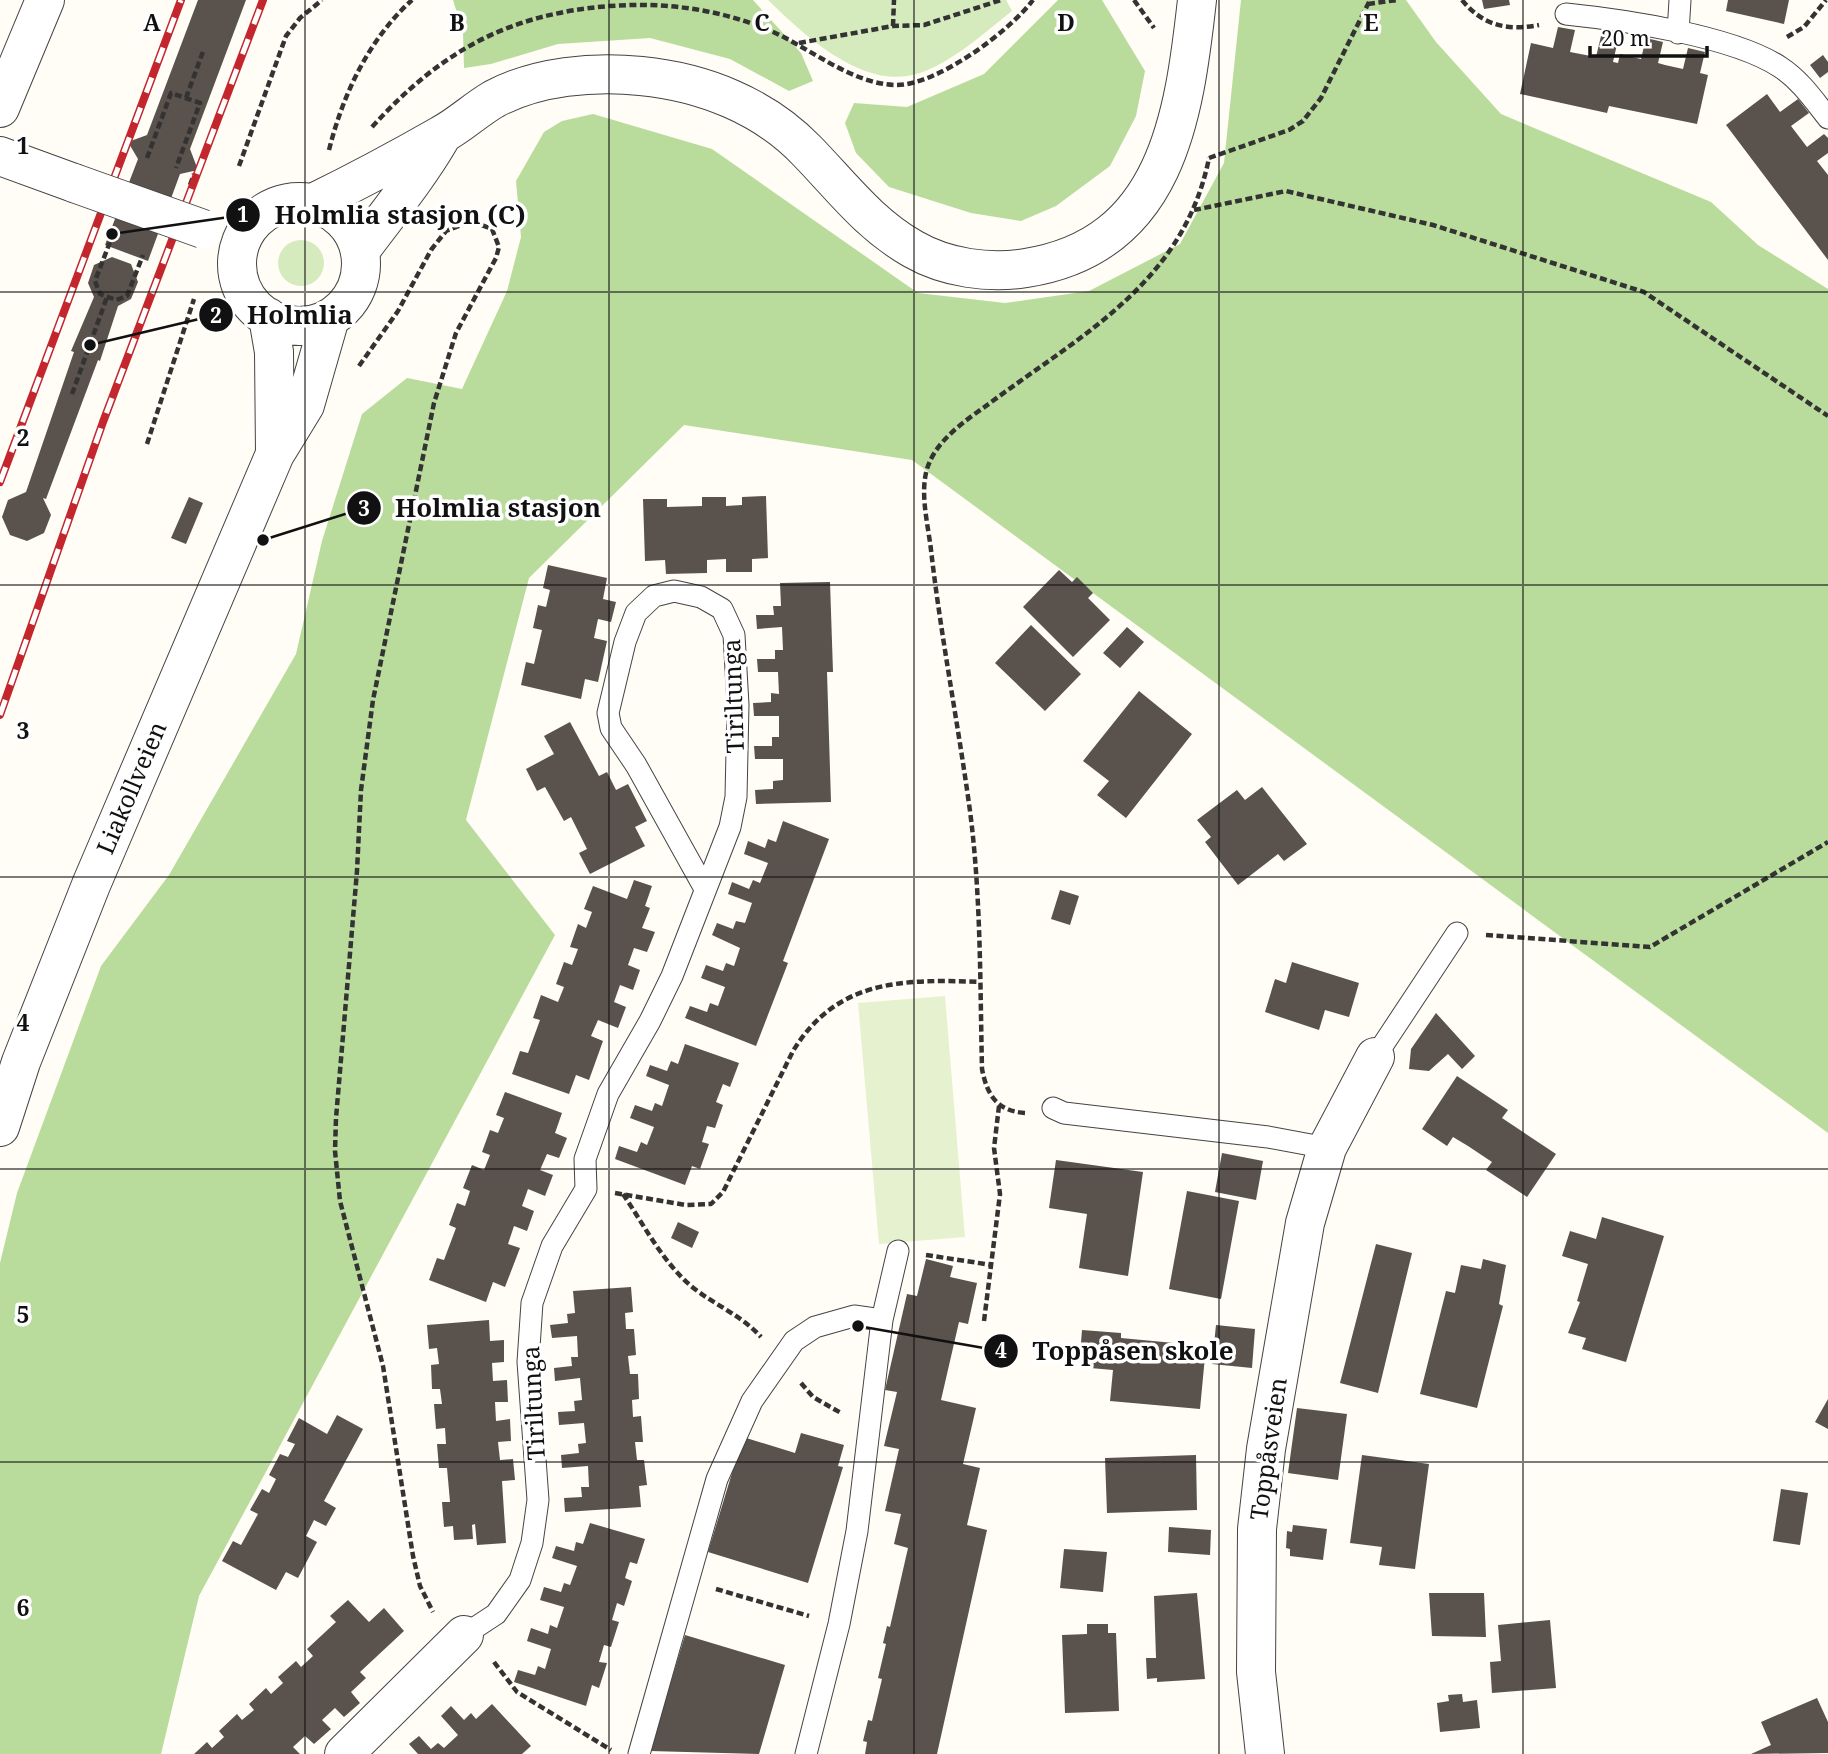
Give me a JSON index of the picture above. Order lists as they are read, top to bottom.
{
  "streets": {
    "street": ["Tiriltunga", "Liakollveien", "Toppåsveien"]
  },
  "places": [
    "Holmlia stasjon (C)",
    "Holmlia",
    "Holmlia stasjon",
    "Toppåsen skole"
  ],
  "scale_bar": "20 m",
  "grid": {
    "columns": [
      "A",
      "B",
      "C",
      "D",
      "E"
    ],
    "rows": [
      "1",
      "2",
      "3",
      "4",
      "5",
      "6"
    ]
  }
}
